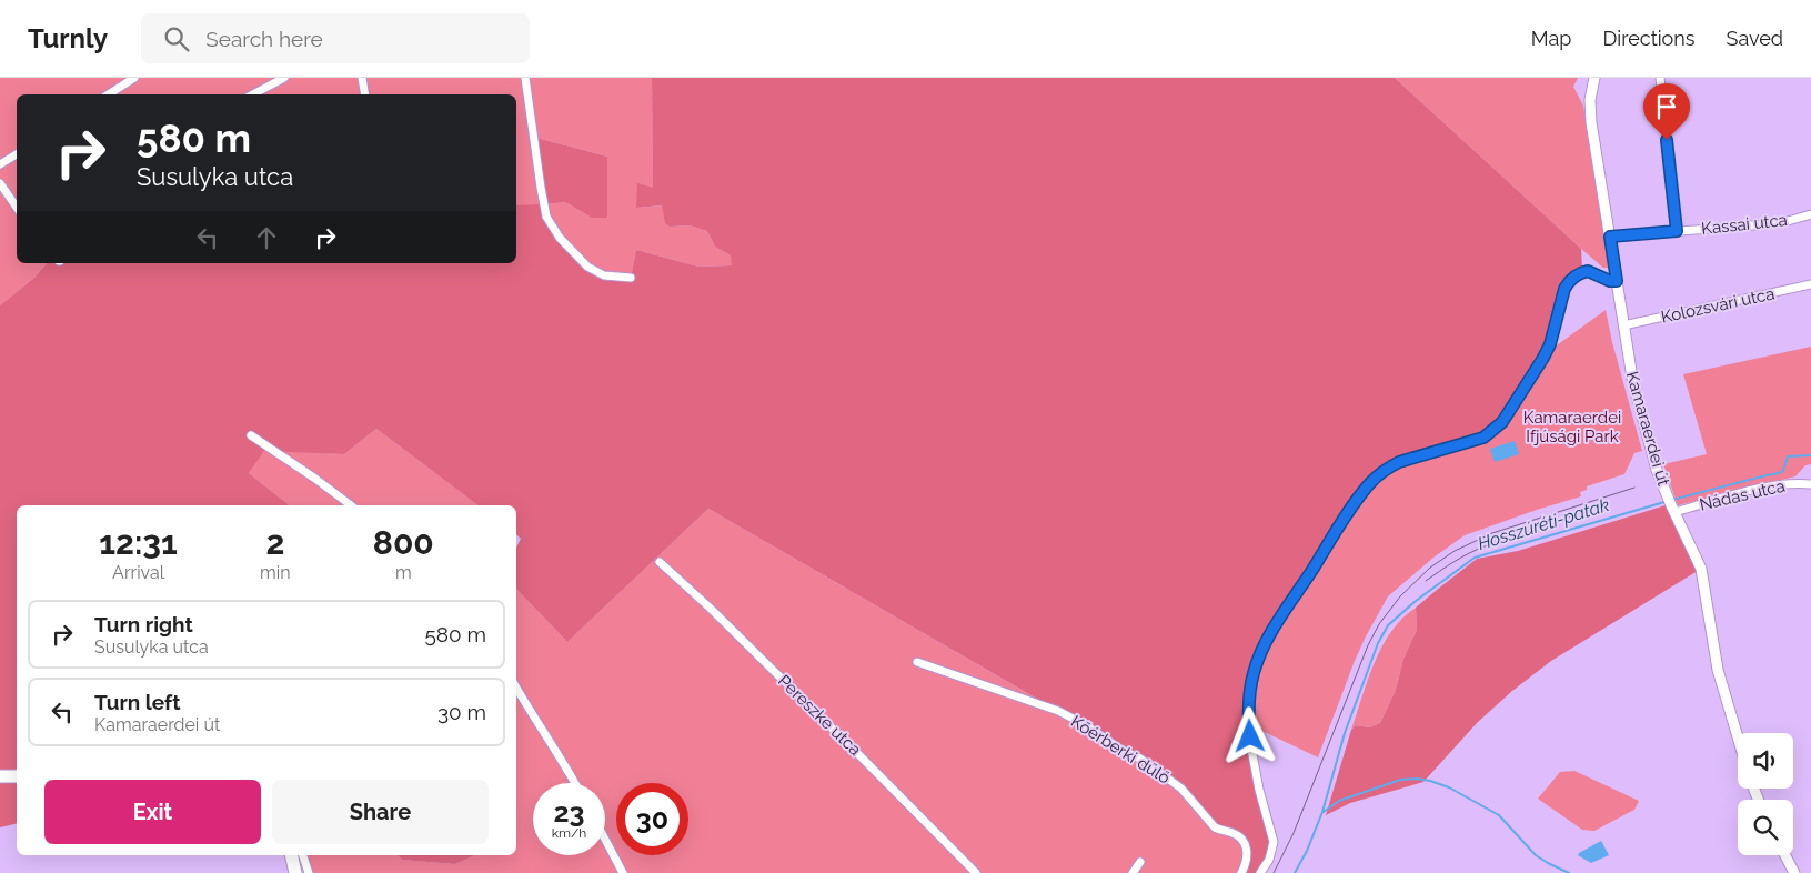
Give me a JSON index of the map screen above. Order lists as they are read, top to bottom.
{
  "streets": {
    "street": [
      "Kassai utca",
      "Kolozsvári utca",
      "Kamaraerdei út",
      "Nádas utca",
      "Pereszke utca",
      "Kőérberki dűlő"
    ]
  },
  "crossings": [
    ["Kassai utca", "Kamaraerdei út"],
    ["Kolozsvári utca", "Kamaraerdei út"],
    ["Kamaraerdei út", "Nádas utca"]
  ],
  "water": ["Hosszúréti-patak"],
  "parks": ["Kamaraerdei Ifjúsági Park"],
  "page": {
    "header": "Turnly",
    "search": "Search here",
    "nav": ["Map", "Directions", "Saved"],
    "turn": ["580 m", "Susulyka utca"],
    "eta": [
      "12:31",
      "Arrival",
      "2",
      "min",
      "800",
      "m"
    ],
    "list": [
      {
        "name": "Turn right",
        "note": "Susulyka utca",
        "value": "580 m"
      },
      {
        "name": "Turn left",
        "note": "Kamaraerdei út",
        "value": "30 m"
      }
    ],
    "buttons": ["Exit", "Share"],
    "speed": "23 km/h",
    "limit": "30"
  }
}
